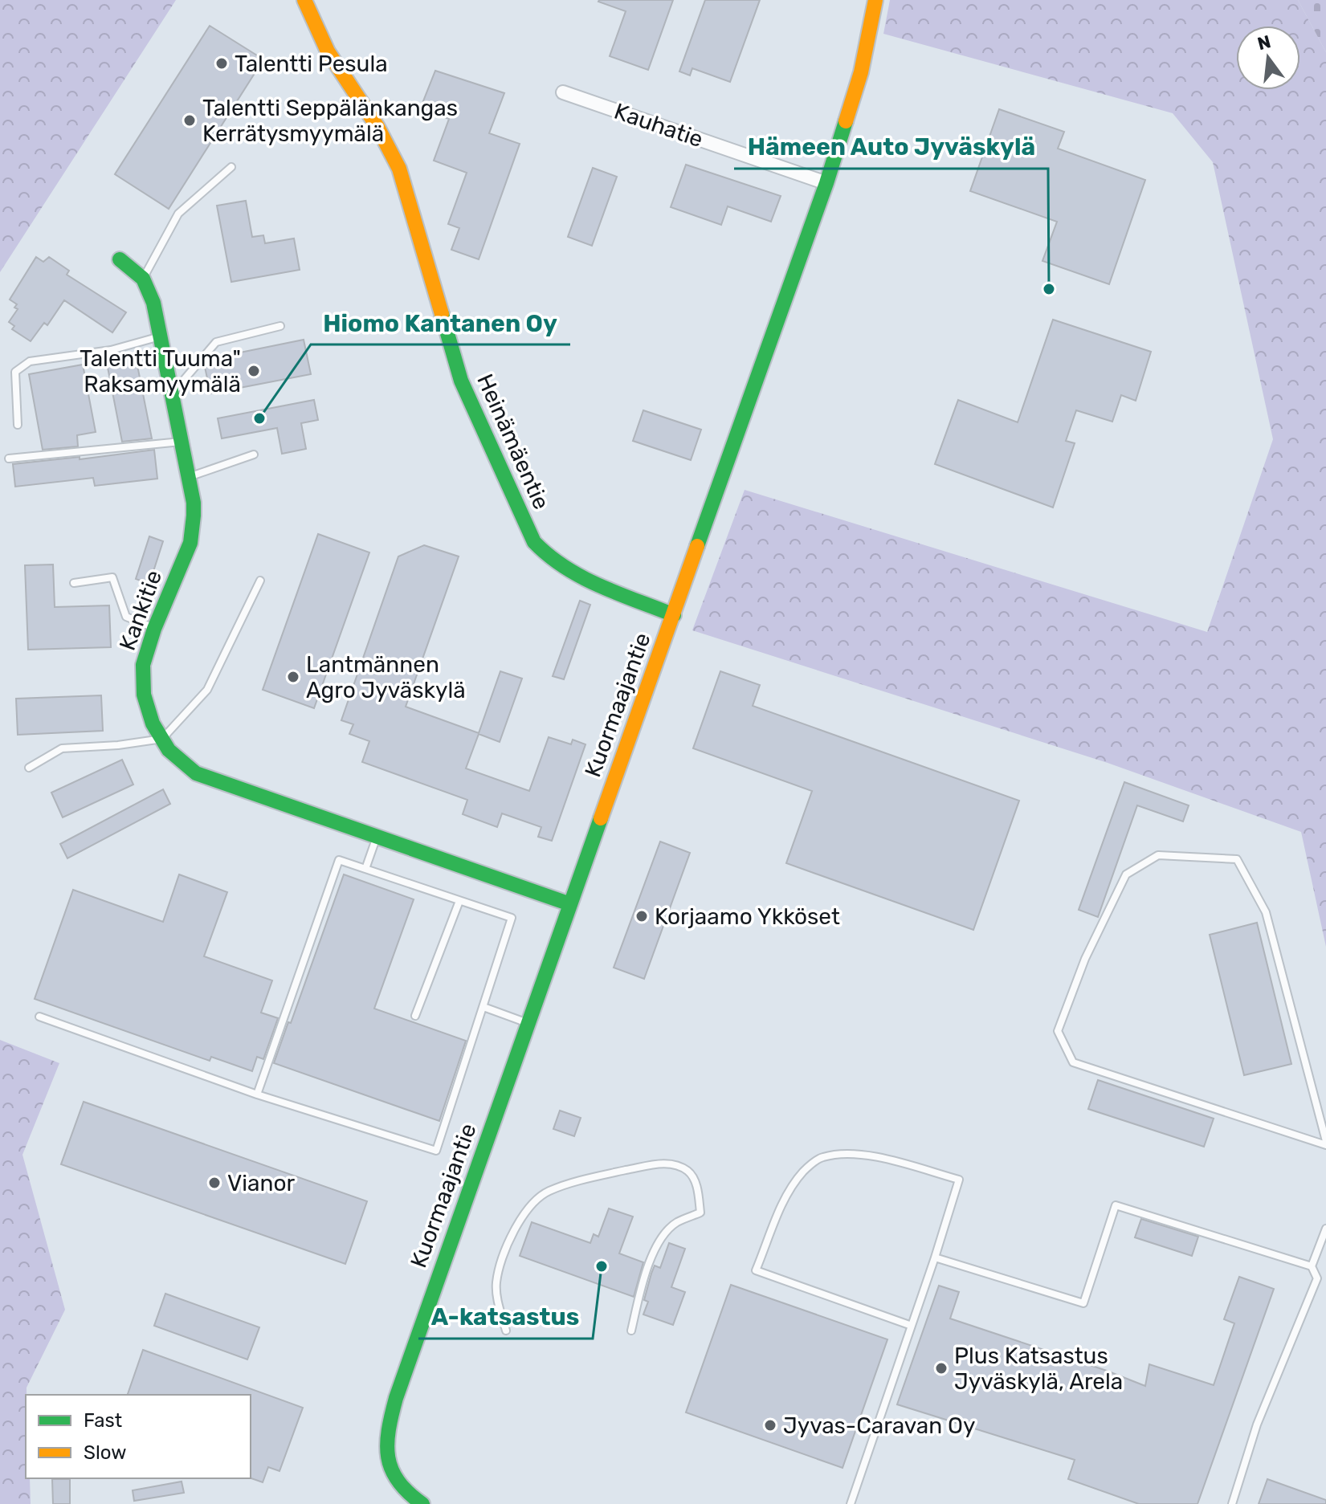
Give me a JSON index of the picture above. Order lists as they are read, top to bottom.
{
  "streets": {
    "street": [
      "Kauhatie",
      "Heinämäentie",
      "Kankitie",
      "Kuormaajantie"
    ]
  },
  "crossings": [
    ["Kauhatie", "Kuormaajantie"],
    ["Heinämäentie", "Kuormaajantie"],
    ["Kankitie", "Kuormaajantie"]
  ],
  "places": [
    "Talentti Pesula",
    "Talentti Seppälänkangas Kerrätysmyymälä",
    "Hämeen Auto Jyväskylä",
    "Talentti Tuuma\" Raksamyymälä",
    "Hiomo Kantanen Oy",
    "Lantmännen Agro Jyväskylä",
    "Korjaamo Ykköset",
    "Vianor",
    "A-katsastus",
    "Plus Katsastus Jyväskylä, Arela",
    "Jyvas-Caravan Oy"
  ],
  "legend": ["Fast", "Slow"],
  "north": "top"
}
